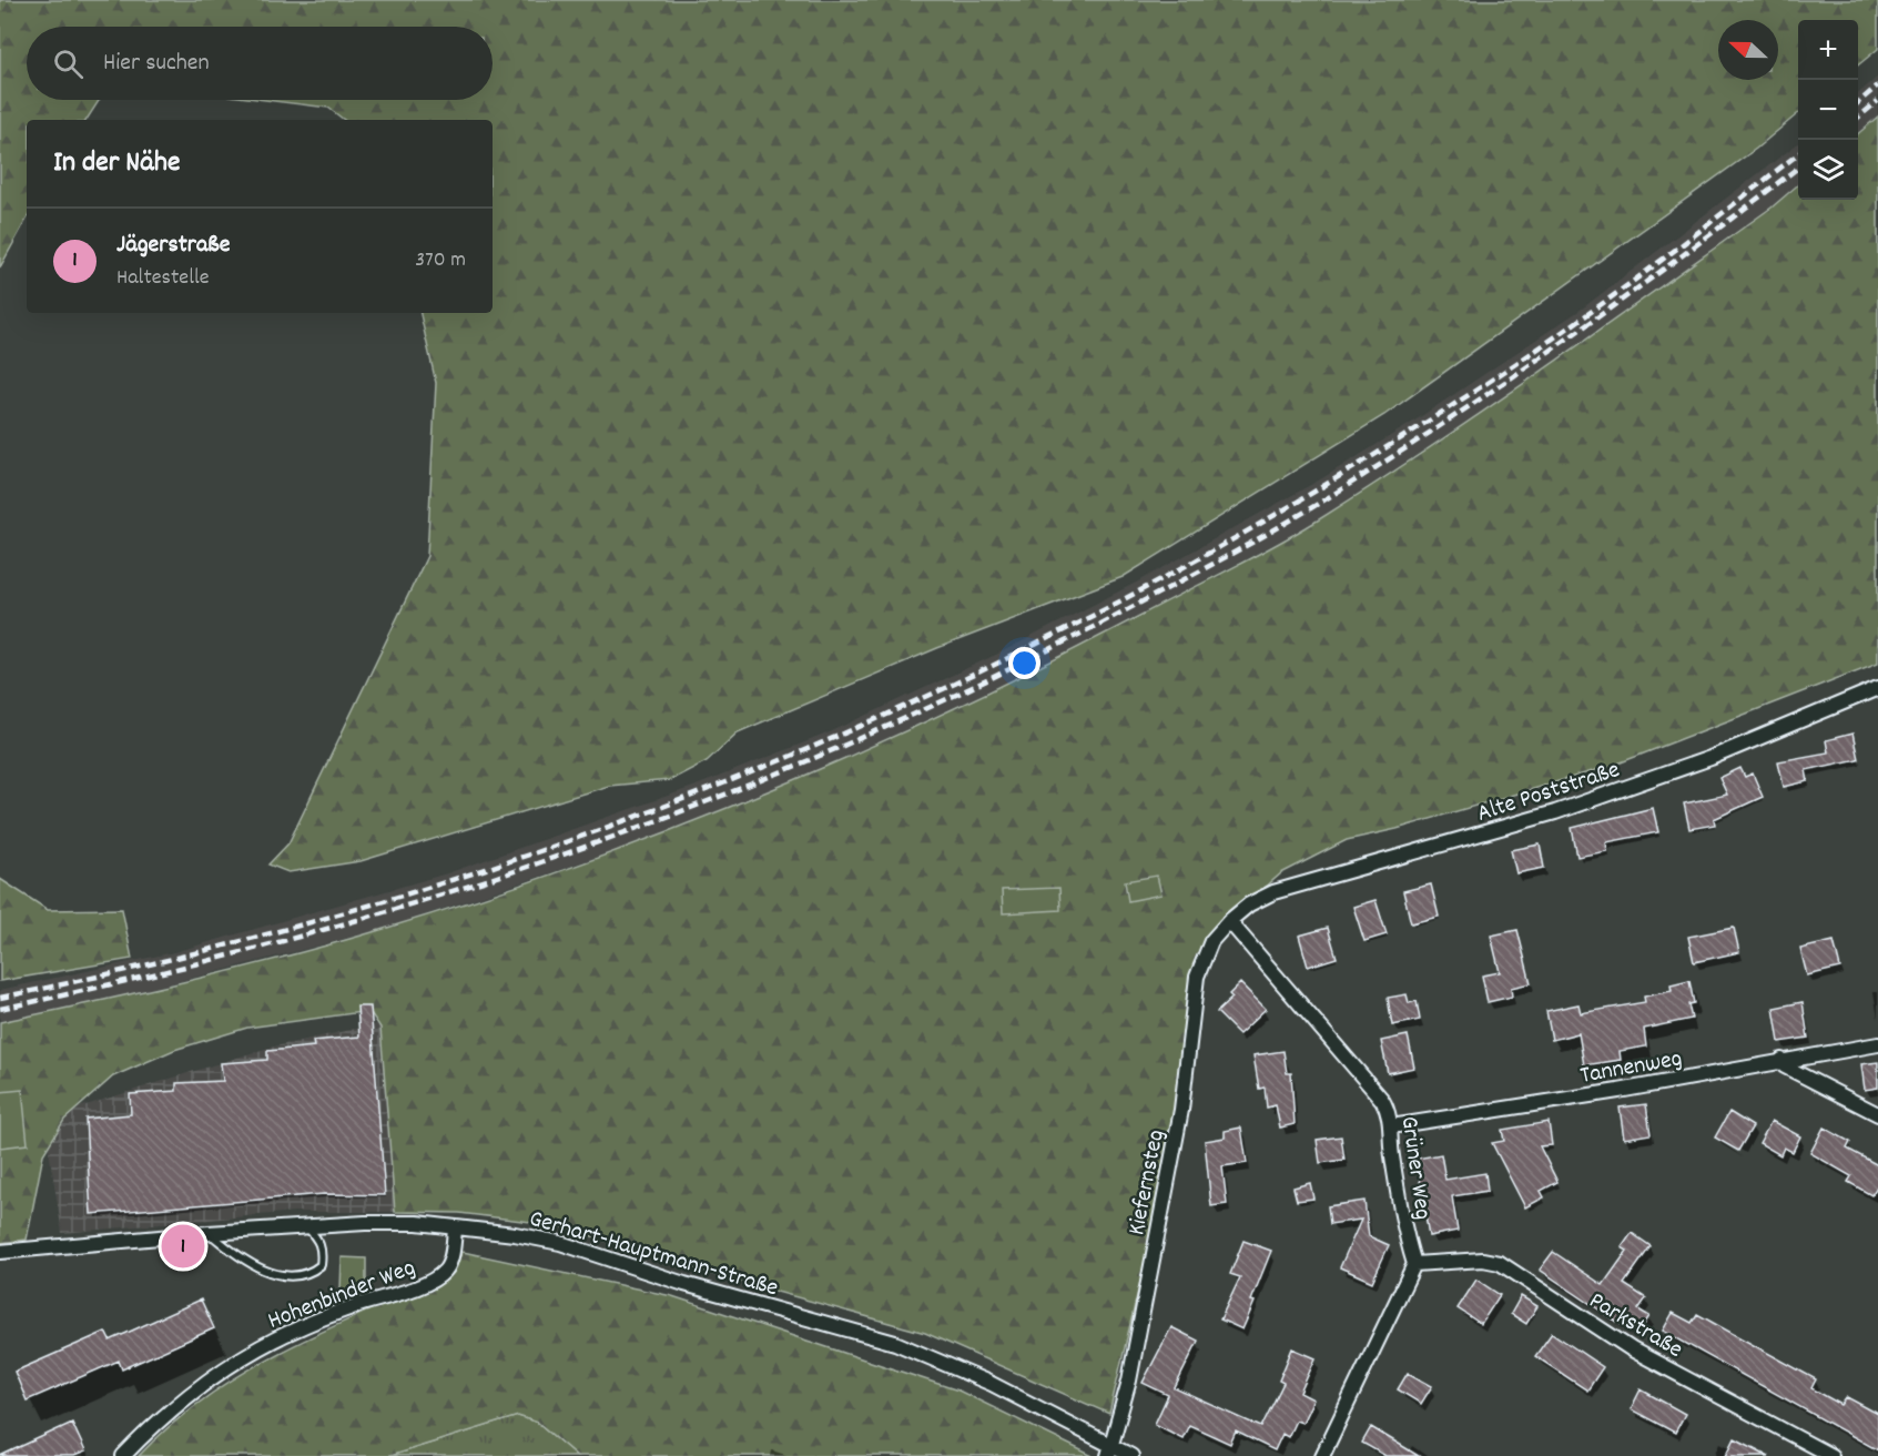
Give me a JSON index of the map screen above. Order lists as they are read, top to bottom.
{
  "streets": {
    "street": [
      "Alte Poststraße",
      "Tannenweg",
      "Grüner Weg",
      "Kiefernsteg",
      "Gerhart-Hauptmann-Straße",
      "Hohenbinder Weg",
      "Parkstraße"
    ]
  },
  "crossings": [
    ["Alte Poststraße", "Grüner Weg"],
    ["Alte Poststraße", "Kiefernsteg"],
    ["Tannenweg", "Grüner Weg"],
    ["Grüner Weg", "Kiefernsteg"],
    ["Grüner Weg", "Parkstraße"],
    ["Kiefernsteg", "Gerhart-Hauptmann-Straße"],
    ["Gerhart-Hauptmann-Straße", "Hohenbinder Weg"]
  ],
  "north": "left",
  "page": {
    "map_buttons": ["+", "−"],
    "search": "Hier suchen",
    "heading": "In der Nähe",
    "list": [
      {
        "mark": "1",
        "name": "Jägerstraße",
        "note": "Haltestelle",
        "value": "370 m"
      }
    ],
    "pins": "1"
  }
}
